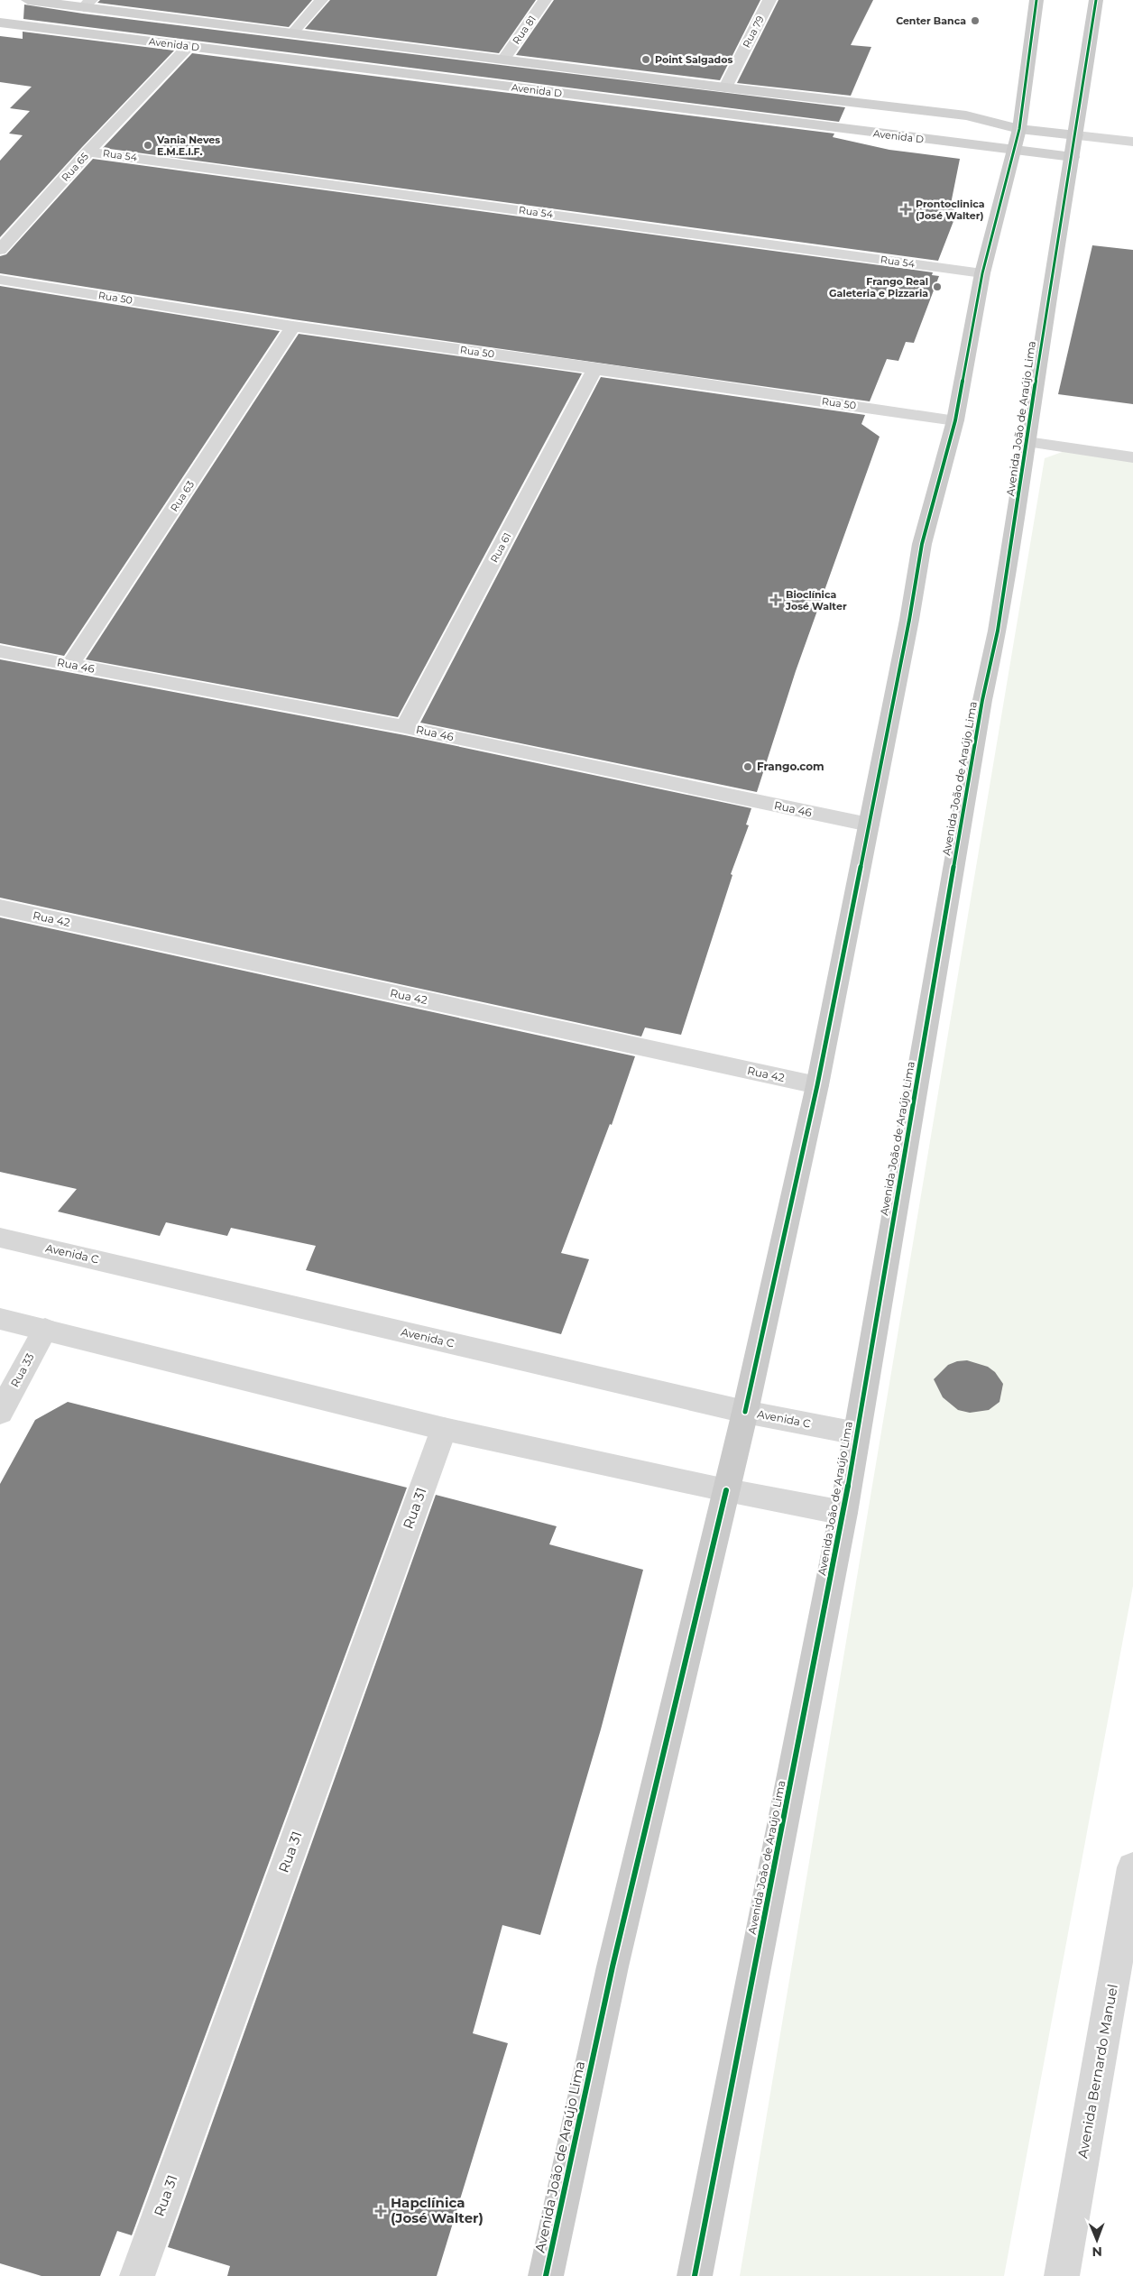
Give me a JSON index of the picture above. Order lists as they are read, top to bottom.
{
  "streets": {
    "main road": ["Avenida D", "Avenida João de Araújo Lima"],
    "street": [
      "Rua 81",
      "Rua 79",
      "Rua 54",
      "Rua 65",
      "Rua 50",
      "Rua 63",
      "Rua 61",
      "Rua 46",
      "Rua 42",
      "Avenida C",
      "Rua 33",
      "Rua 31",
      "Avenida Bernardo Manuel"
    ]
  },
  "crossings": [
    ["Avenida D", "Rua 65"],
    ["Avenida D", "Avenida João de Araújo Lima"],
    ["Rua 54", "Rua 65"],
    ["Rua 54", "Avenida João de Araújo Lima"],
    ["Rua 50", "Avenida João de Araújo Lima"],
    ["Rua 50", "Rua 63"],
    ["Rua 50", "Rua 61"],
    ["Avenida João de Araújo Lima", "Rua 46"],
    ["Avenida João de Araújo Lima", "Rua 42"],
    ["Avenida João de Araújo Lima", "Avenida C"],
    ["Rua 63", "Rua 46"],
    ["Rua 61", "Rua 46"]
  ],
  "places": {
    "other": [
      "Center Banca",
      "Point Salgados",
      "Vania Neves E.M.E.I.F.",
      "Frango Real Galeteria e Pizzaria",
      "Frango.com"
    ],
    "health": ["Prontoclinica (José Walter)", "Bioclínica José Walter", "Hapclínica (José Walter)"]
  },
  "north": "bottom"
}
